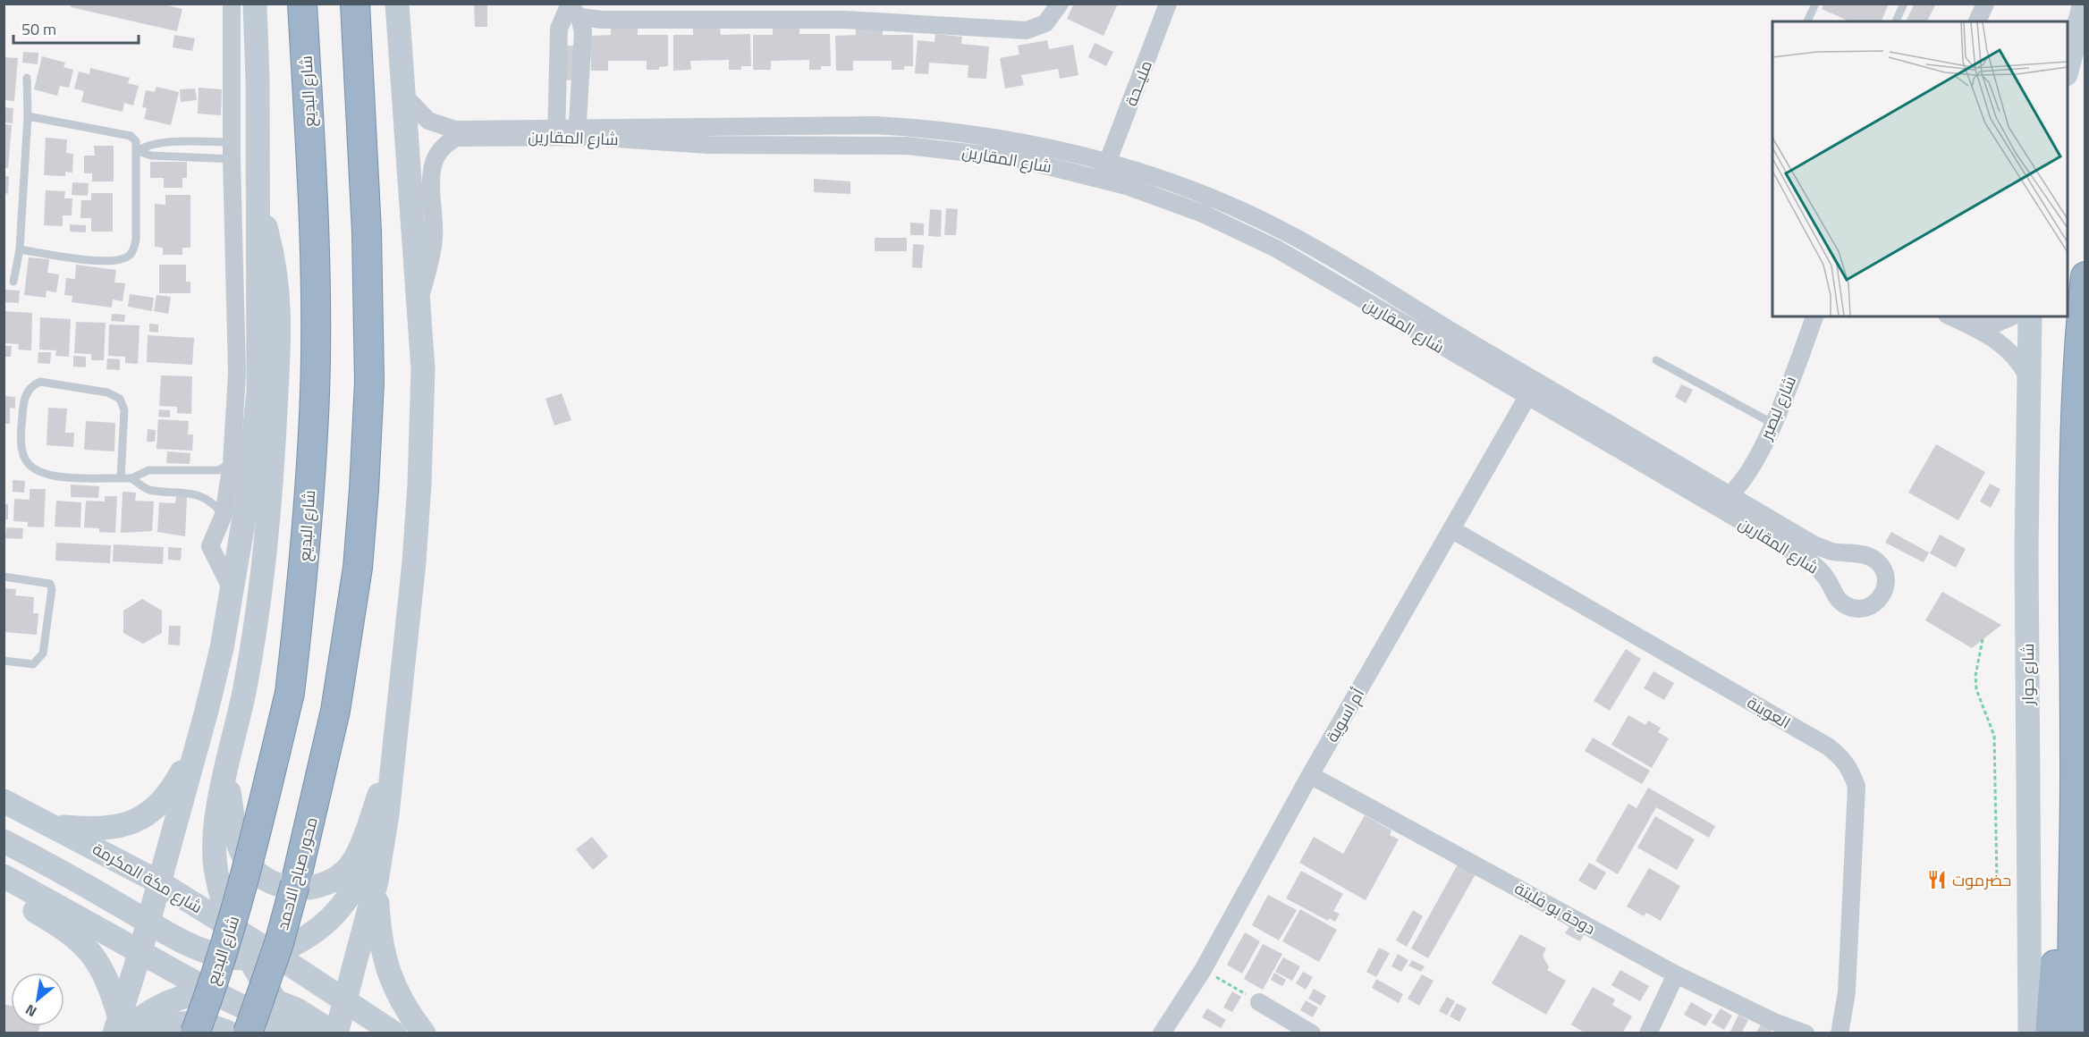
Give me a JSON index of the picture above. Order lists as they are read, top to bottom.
{
  "streets": {
    "highway": ["شارع البديع", "محور صباح الاحمد"],
    "main road": ["شارع حوار", "شارع مكة المكرمة"],
    "street": [
      "مليــحة",
      "شارع المقارين",
      "شارع لبصير",
      "العوينة",
      "أم اسوية",
      "دوحة بو فليتة"
    ]
  },
  "crossings": [
    ["مليــحة", "شارع المقارين"],
    ["شارع المقارين", "شارع لبصير"],
    ["شارع المقارين", "أم اسوية"],
    ["العوينة", "أم اسوية"],
    ["أم اسوية", "دوحة بو فليتة"]
  ],
  "places": {
    "restaurant": ["حضرموت"]
  },
  "scale_bar": "50 m",
  "north": "bottom left"
}
